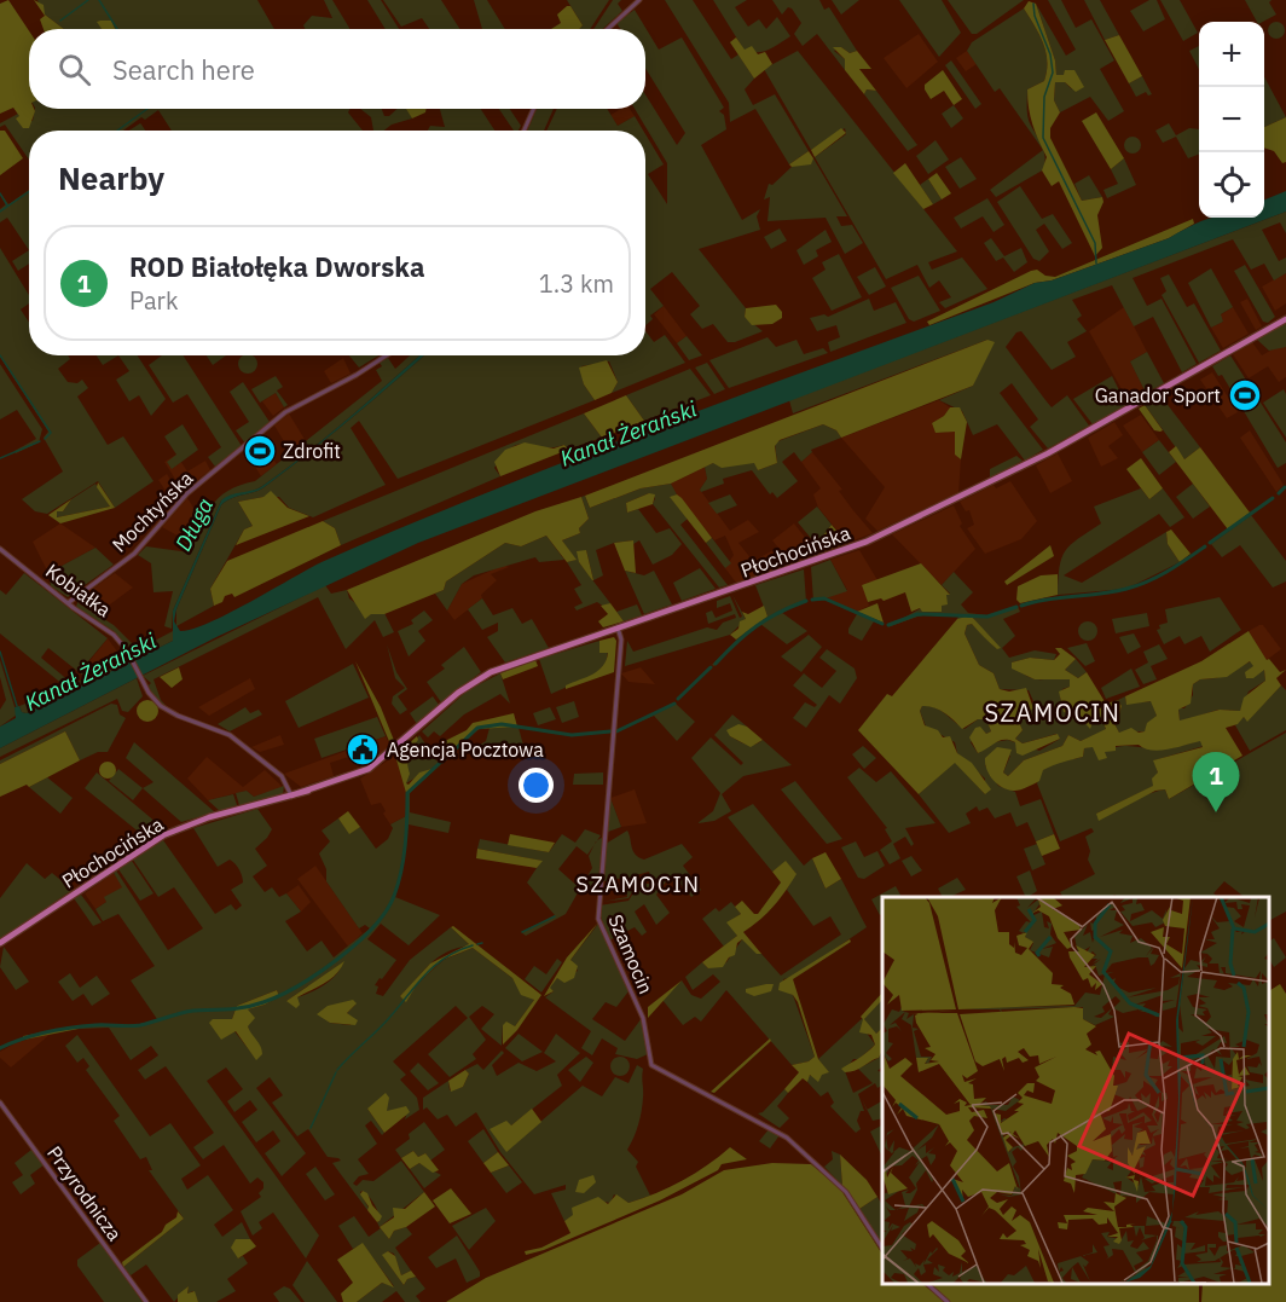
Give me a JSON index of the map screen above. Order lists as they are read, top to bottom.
{
  "streets": {
    "main road": ["Płochocińska"],
    "street": [
      "Mochtyńska",
      "Kobiałka",
      "Szamocin",
      "Przyrodnicza"
    ]
  },
  "crossings": [
    ["Mochtyńska", "Kobiałka"],
    ["Płochocińska", "Kobiałka"],
    ["Płochocińska", "Szamocin"]
  ],
  "districts": ["SZAMOCIN", "SZAMOCIN"],
  "water": ["Kanał Żerański", "Długa"],
  "places": {
    "sports": ["Ganador Sport", "Zdrofit"],
    "public building": ["Agencja Pocztowa"]
  },
  "page": {
    "map_buttons": ["+", "−"],
    "search": "Search here",
    "heading": "Nearby",
    "list": [
      {
        "mark": "1",
        "name": "ROD Białołęka Dworska",
        "note": "Park",
        "value": "1.3 km"
      }
    ],
    "pins": "1"
  }
}
